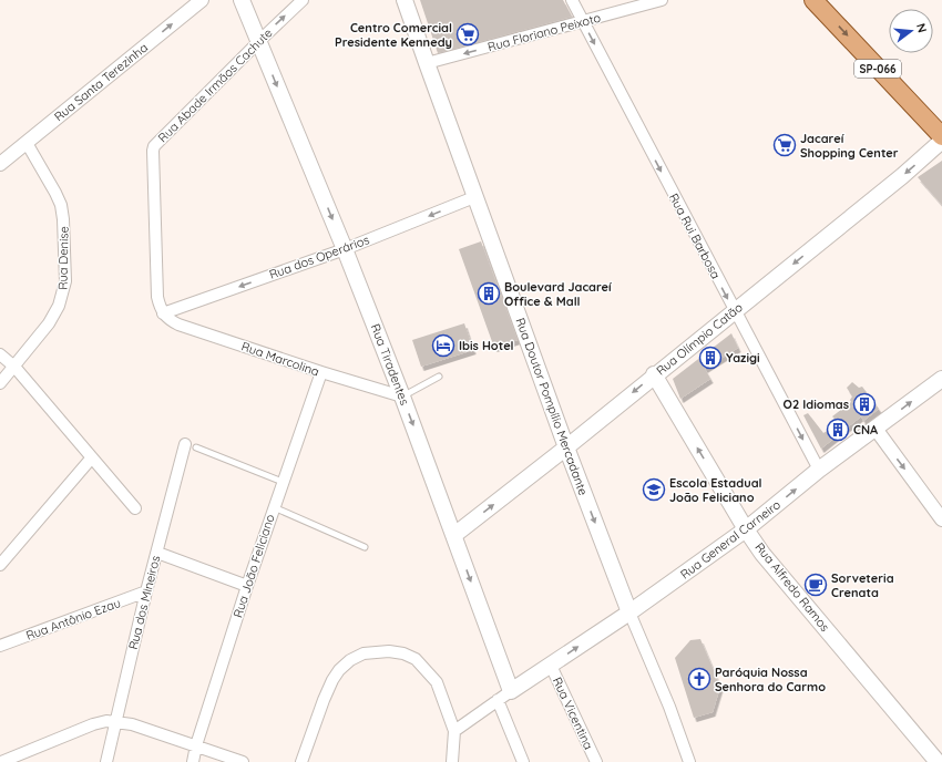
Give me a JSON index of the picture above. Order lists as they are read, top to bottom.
{
  "streets": {
    "main road": [
      "SP-066",
      "Rua Olímpio Catão",
      "Rua Tiradentes",
      "Rua Doutor Pompílio Mercadante",
      "Rua General Carneiro",
      "Rua Alfredo Ramos"
    ],
    "street": [
      "Rua Floriano Peixoto",
      "Rua Santa Terezinha",
      "Rua Abade Irmãos Cachute",
      "Rua Rui Barbosa",
      "Rua dos Operários",
      "Rua Denise",
      "Rua Marcolina",
      "Rua João Feliciano",
      "Rua dos Mineiros",
      "Rua Antônio Ezau",
      "Rua Vicentina"
    ]
  },
  "crossings": [
    ["Rua Floriano Peixoto", "Rua Rui Barbosa"],
    ["Rua Floriano Peixoto", "Rua Doutor Pompílio Mercadante"],
    ["Rua Santa Terezinha", "Rua Denise"],
    ["Rua Abade Irmãos Cachute", "Rua dos Operários"],
    ["Rua Abade Irmãos Cachute", "Rua Marcolina"],
    ["Rua Abade Irmãos Cachute", "Rua Tiradentes"],
    ["Rua Rui Barbosa", "Rua Olímpio Catão"],
    ["Rua Rui Barbosa", "Rua General Carneiro"],
    ["Rua dos Operários", "Rua Marcolina"],
    ["Rua dos Operários", "Rua Tiradentes"],
    ["Rua dos Operários", "Rua Doutor Pompílio Mercadante"],
    ["Rua Olímpio Catão", "Rua Tiradentes"],
    ["Rua Olímpio Catão", "Rua Doutor Pompílio Mercadante"],
    ["Rua Olímpio Catão", "Rua Alfredo Ramos"],
    ["Rua Marcolina", "Rua Tiradentes"],
    ["Rua Marcolina", "Rua João Feliciano"],
    ["Rua Tiradentes", "Rua General Carneiro"],
    ["Rua Doutor Pompílio Mercadante", "Rua General Carneiro"],
    ["Rua General Carneiro", "Rua Alfredo Ramos"],
    ["Rua General Carneiro", "Rua Vicentina"],
    ["Rua dos Mineiros", "Rua Antônio Ezau"]
  ],
  "one_way": [
    "Rua Floriano Peixoto",
    "Rua Santa Terezinha",
    "Rua Rui Barbosa",
    "Rua dos Operários",
    "Rua Tiradentes",
    "Rua General Carneiro",
    "Rua Alfredo Ramos"
  ],
  "places": {
    "supermarket": ["Centro Comercial Presidente Kennedy", "Jacareí Shopping Center"],
    "building": [
      "Boulevard Jacareí Office & Mall",
      "Yazigi",
      "O2 Idiomas",
      "CNA"
    ],
    "hotel": ["Ibis Hotel"],
    "school or university": ["Escola Estadual João Feliciano"],
    "cafe": ["Sorveteria Crenata"],
    "church": ["Paróquia Nossa Senhora do Carmo"]
  },
  "north": "right"
}
